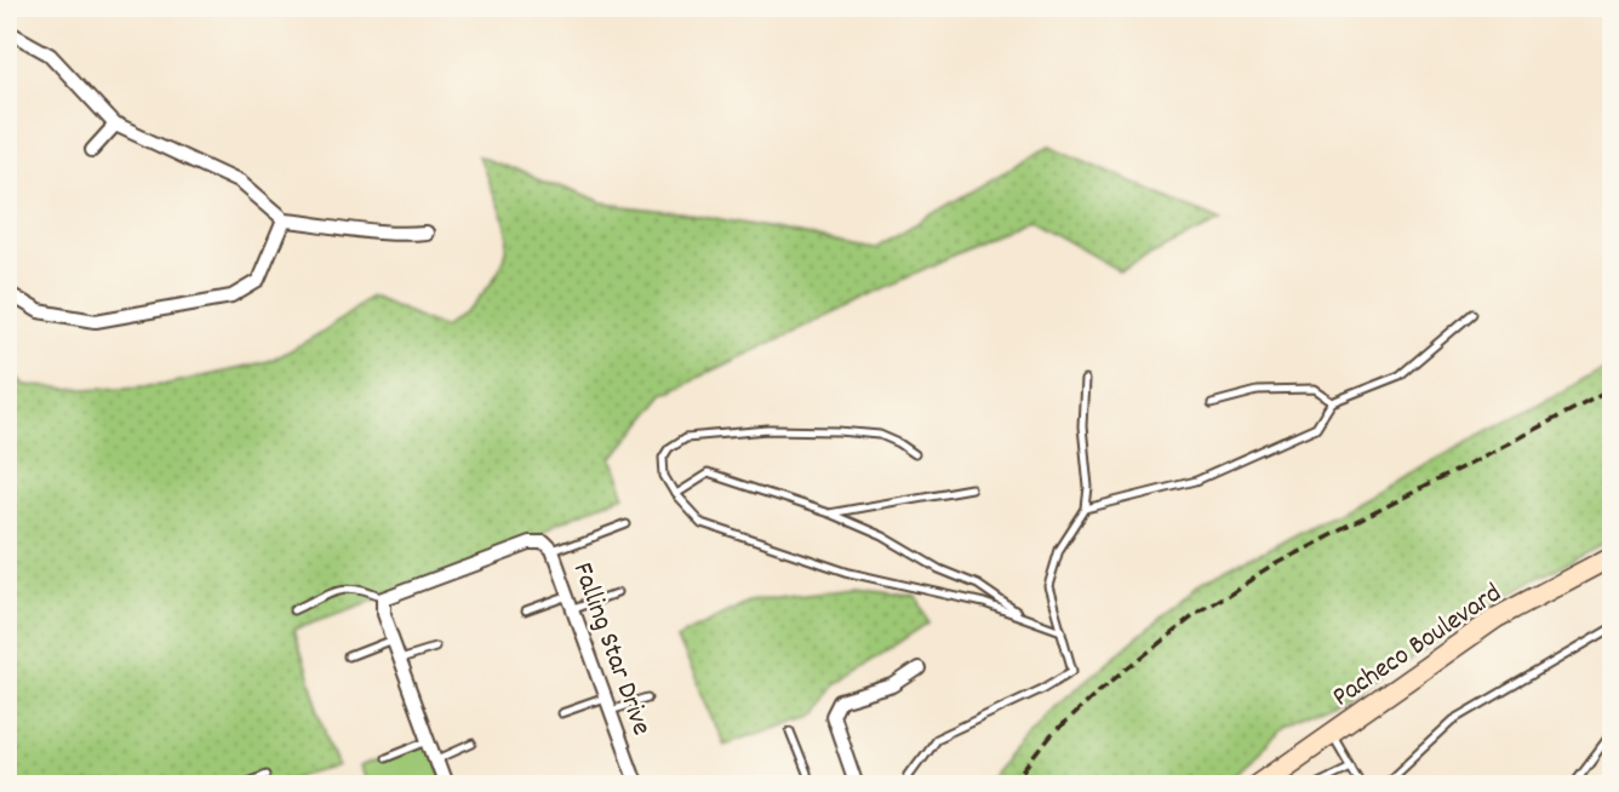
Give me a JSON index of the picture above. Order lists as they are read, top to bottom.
{
  "streets": {
    "main road": ["Pacheco Boulevard"],
    "street": ["Falling Star Drive"]
  }
}
